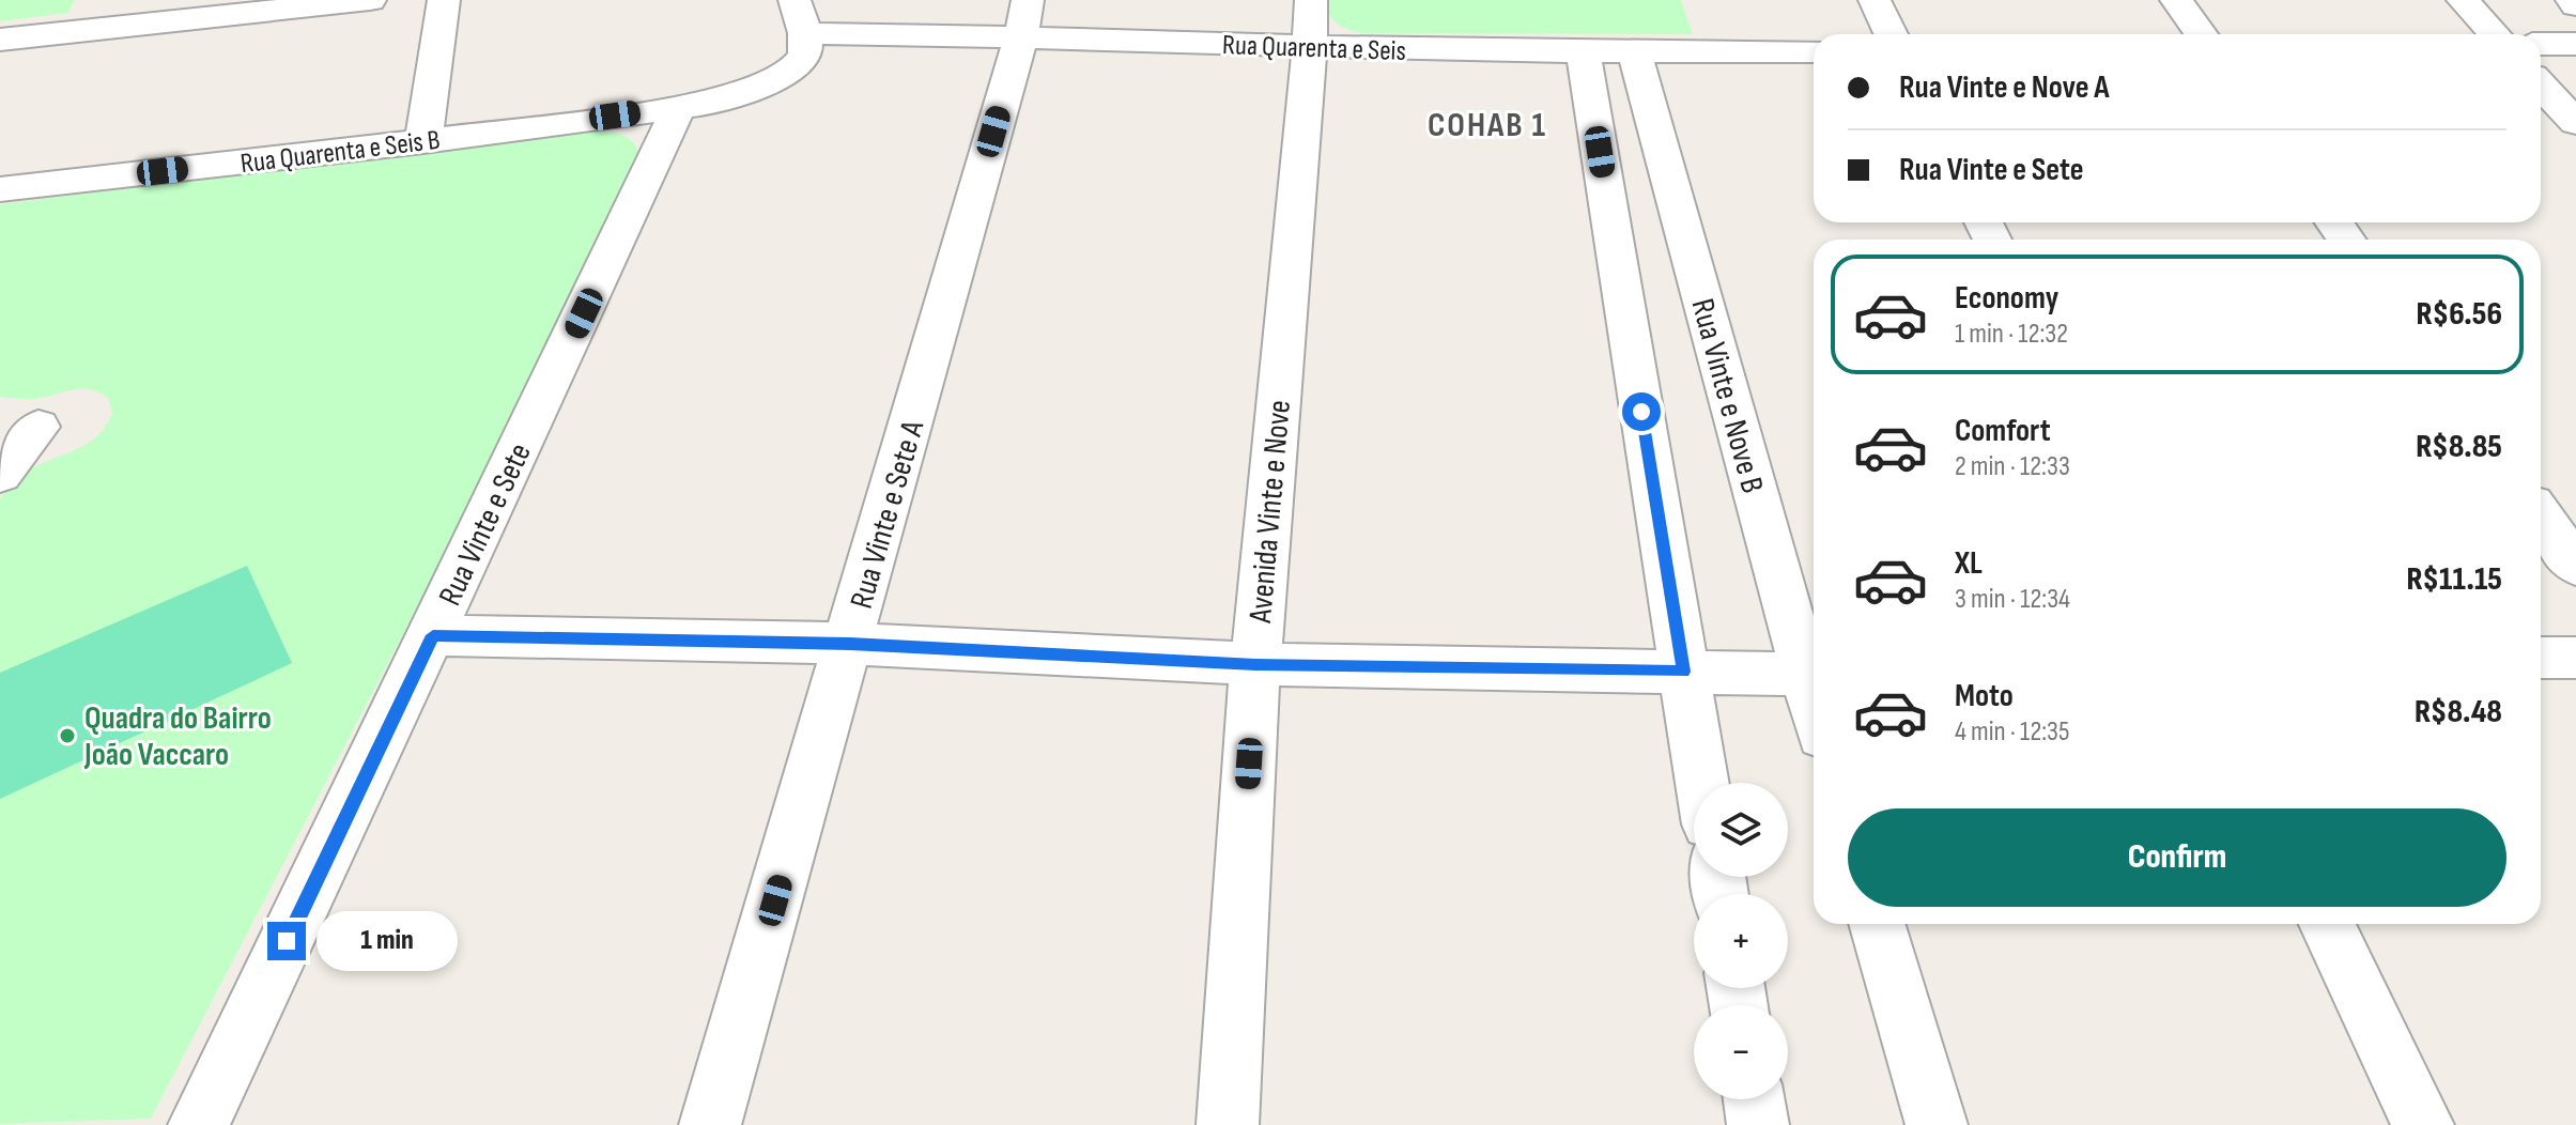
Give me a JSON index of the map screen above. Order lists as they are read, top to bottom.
{
  "streets": {
    "street": [
      "Rua Quarenta e Seis",
      "Rua Quarenta e Seis B",
      "Rua Vinte e Nove B",
      "Avenida Vinte e Nove",
      "Rua Vinte e Sete A",
      "Rua Vinte e Sete"
    ]
  },
  "crossings": [
    ["Rua Quarenta e Seis", "Rua Quarenta e Seis B"],
    ["Rua Quarenta e Seis", "Rua Vinte e Nove B"],
    ["Rua Quarenta e Seis", "Avenida Vinte e Nove"],
    ["Rua Quarenta e Seis", "Rua Vinte e Sete A"],
    ["Rua Quarenta e Seis B", "Rua Vinte e Sete"]
  ],
  "districts": ["COHAB 1"],
  "places": ["Quadra do Bairro João Vaccaro"],
  "page": {
    "banner": ["Rua Vinte e Nove A", "Rua Vinte e Sete"],
    "list": [
      {
        "name": "Economy",
        "note": "1 min · 12:32",
        "value": "R$6.56"
      },
      {
        "name": "Comfort",
        "note": "2 min · 12:33",
        "value": "R$8.85"
      },
      {
        "name": "XL",
        "note": "3 min · 12:34",
        "value": "R$11.15"
      },
      {
        "name": "Moto",
        "note": "4 min · 12:35",
        "value": "R$8.48"
      }
    ],
    "map_buttons": ["+", "−"],
    "buttons": "Confirm",
    "bubble": "1 min"
  }
}
